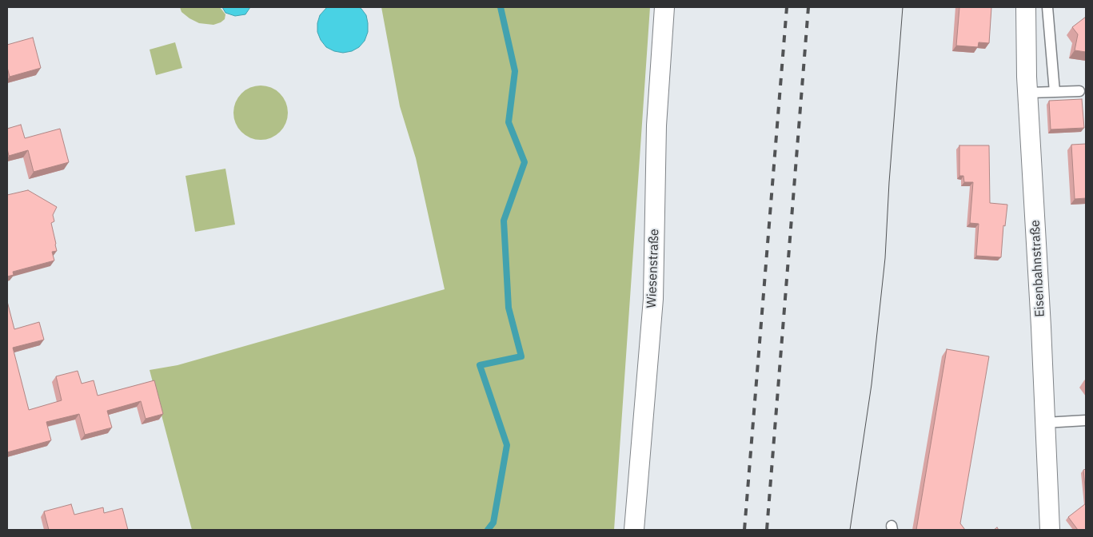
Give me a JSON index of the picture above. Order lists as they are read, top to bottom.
{
  "streets": {
    "street": ["Wiesenstraße", "Eisenbahnstraße"]
  }
}
